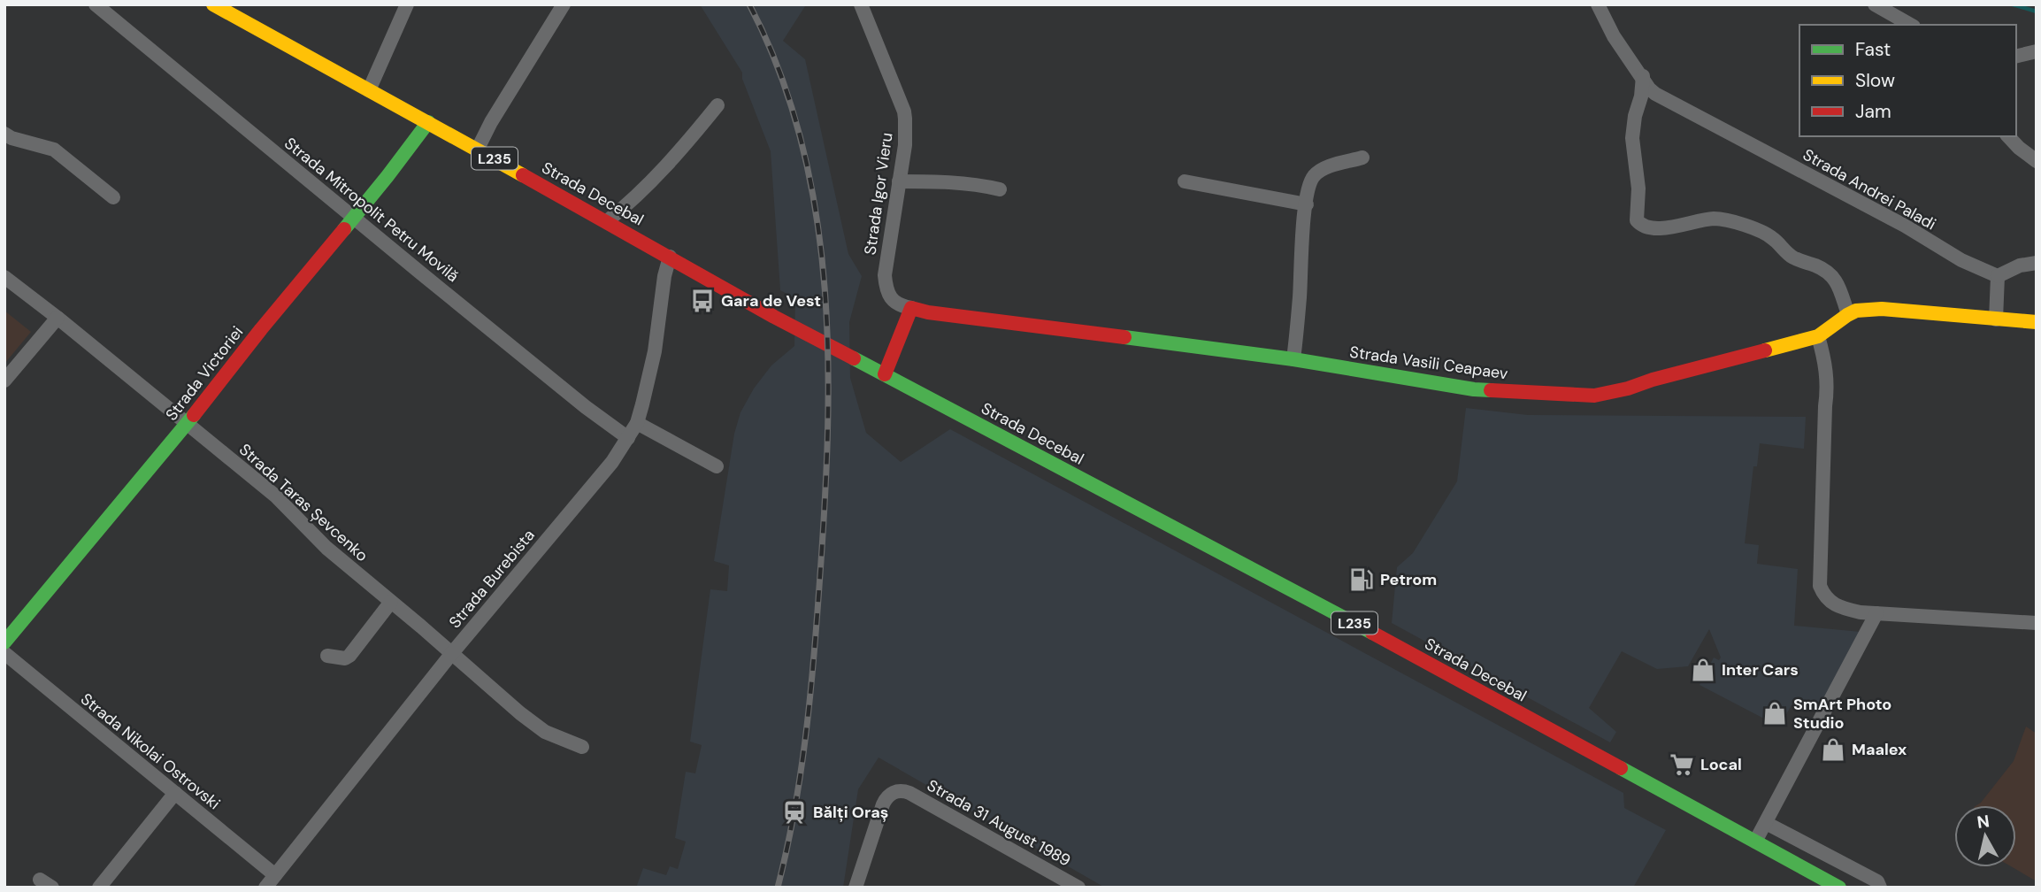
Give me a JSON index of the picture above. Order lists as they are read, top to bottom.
{
  "streets": {
    "street": [
      "L235",
      "Strada Andrei Paladi",
      "Strada Decebal",
      "Strada Igor Vieru",
      "Strada Mitropolit Petru Movilă",
      "Strada Vasili Ceapaev",
      "Strada Victoriei",
      "Strada Taras Șevcenko",
      "Strada Burebista",
      "Strada Nikolai Ostrovski",
      "Strada 31 August 1989"
    ]
  },
  "crossings": [
    ["Strada Decebal", "Strada Victoriei"],
    ["Strada Decebal", "Strada Burebista"],
    ["Strada Igor Vieru", "Strada Vasili Ceapaev"],
    ["Strada Mitropolit Petru Movilă", "Strada Victoriei"],
    ["Strada Mitropolit Petru Movilă", "Strada Burebista"],
    ["Strada Victoriei", "Strada Taras Șevcenko"],
    ["Strada Taras Șevcenko", "Strada Burebista"],
    ["Strada Burebista", "Strada Nikolai Ostrovski"]
  ],
  "places": {
    "bus stop": ["Gara de Vest"],
    "fuel station": ["Petrom"],
    "shop": ["Inter Cars", "SmArt Photo Studio", "Maalex"],
    "supermarket": ["Local"],
    "station": ["Bălți Oraș"]
  },
  "legend": ["Fast", "Slow", "Jam"],
  "north": "top"
}
